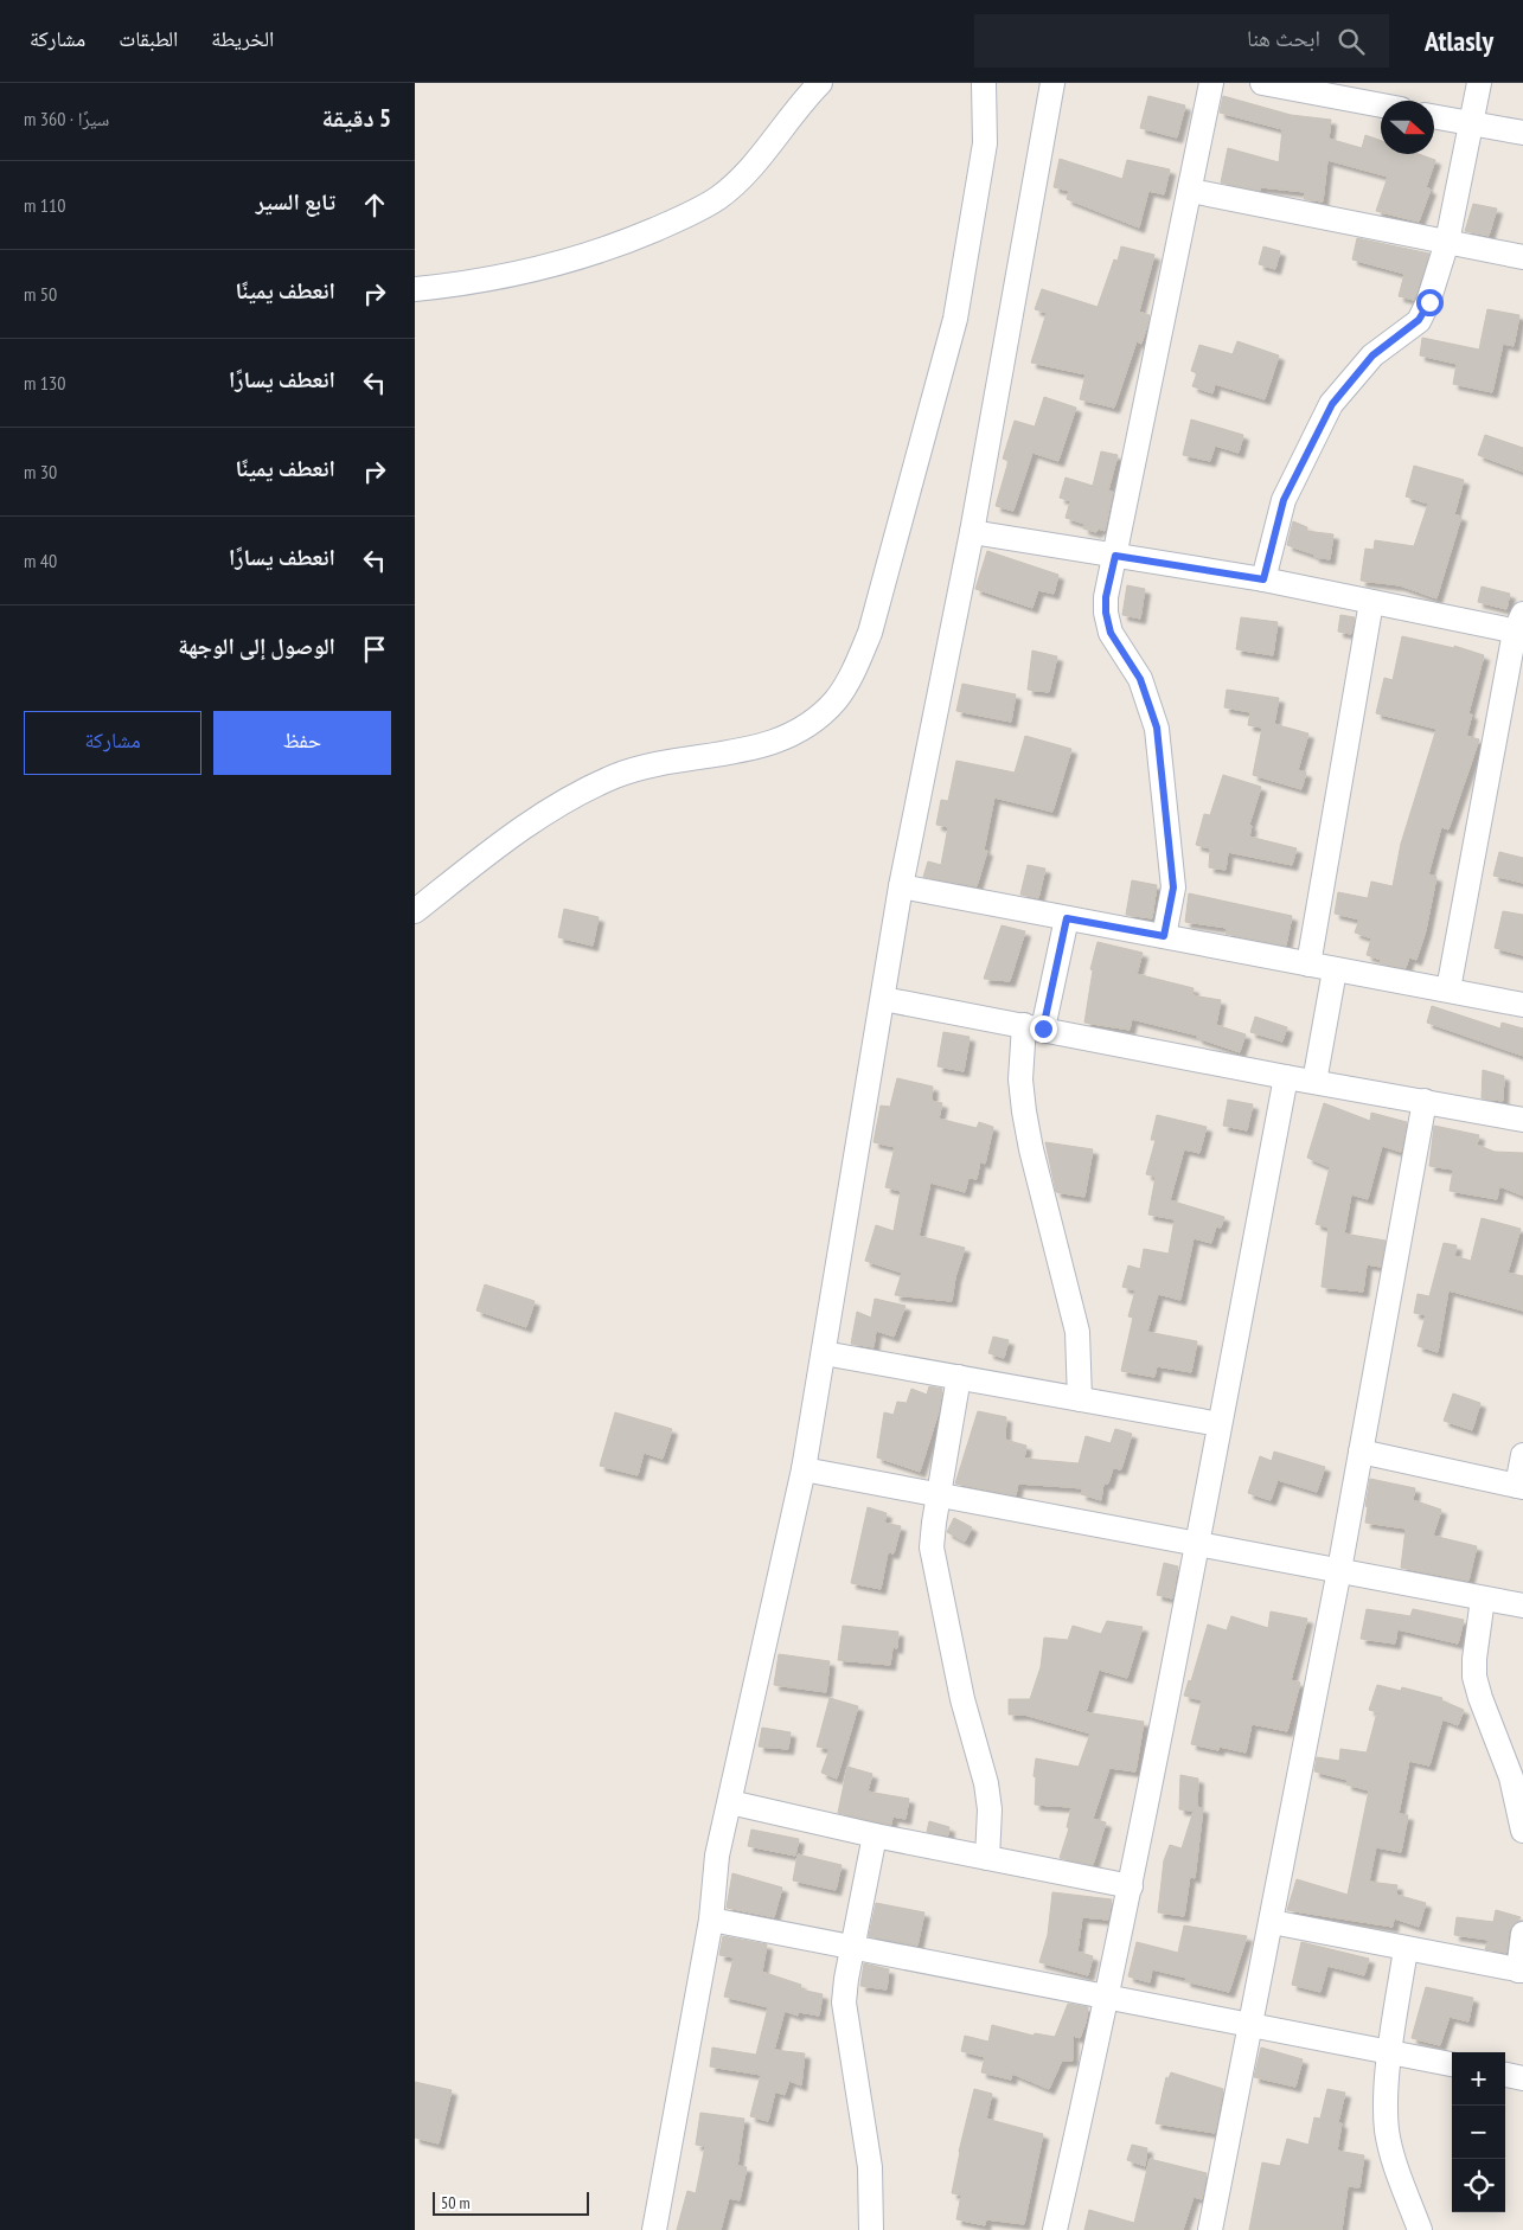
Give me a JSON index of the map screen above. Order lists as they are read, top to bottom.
{
  "scale_bar": "50 m",
  "north": "right",
  "page": {
    "header": "Atlasly",
    "search": "ابحث هنا",
    "nav": ["الخريطة", "الطبقات", "مشاركة"],
    "heading": ["5 دقيقة", "سيرًا · 360 m"],
    "list": [
      ["تابع السير", "110 m"],
      ["انعطف يمينًا", "50 m"],
      ["انعطف يسارًا", "130 m"],
      ["انعطف يمينًا", "30 m"],
      ["انعطف يسارًا", "40 m"],
      "الوصول إلى الوجهة"
    ],
    "buttons": ["حفظ", "مشاركة"],
    "map_buttons": ["+", "−"],
    "scale": "50 m"
  }
}
